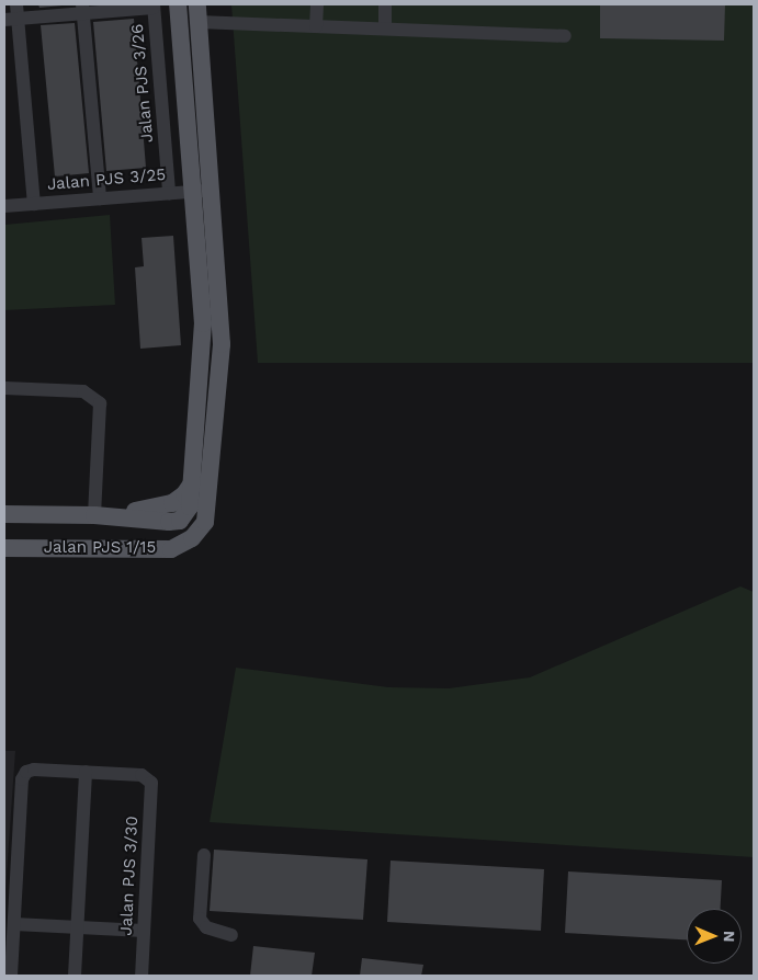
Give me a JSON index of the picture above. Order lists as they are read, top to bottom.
{
  "streets": {
    "main road": ["Jalan PJS 1/15"],
    "street": ["Jalan PJS 3/26", "Jalan PJS 3/25", "Jalan PJS 3/30"]
  },
  "crossings": [
    ["Jalan PJS 3/26", "Jalan PJS 3/25"]
  ],
  "north": "right"
}
